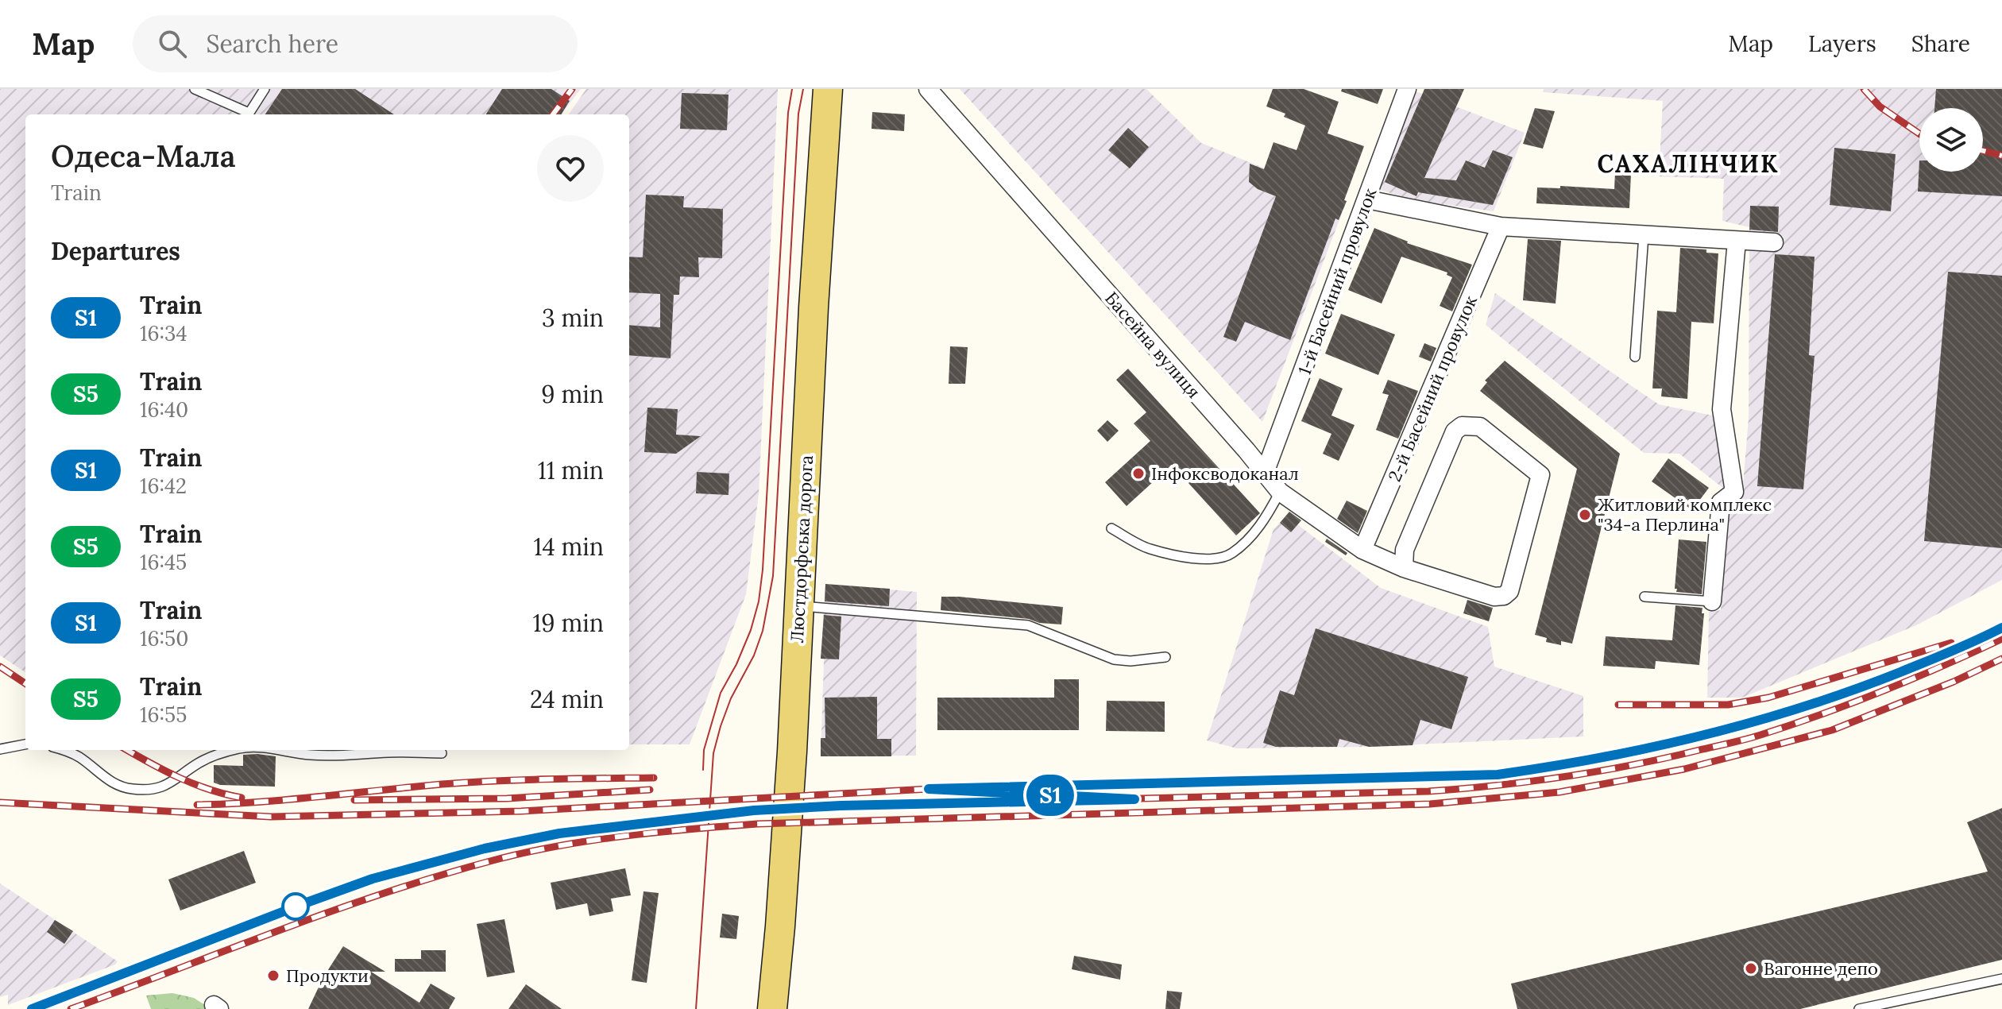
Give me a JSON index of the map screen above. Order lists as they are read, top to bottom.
{
  "streets": {
    "main road": ["Люстдорфська дорога"],
    "street": ["1-й Басейний провулок", "Басейна вулиця", "2-й Басейний провулок"]
  },
  "crossings": [
    ["1-й Басейний провулок", "Басейна вулиця"],
    ["Басейна вулиця", "2-й Басейний провулок"]
  ],
  "districts": ["САХАЛІНЧИК"],
  "places": [
    "Інфоксводоканал",
    "Житловий комплекс \"34-а Перлина\"",
    "Вагонне депо",
    "Продукти"
  ],
  "page": {
    "header": "Map",
    "search": "Search here",
    "nav": ["Map", "Layers", "Share"],
    "on_map": "S1",
    "heading": [
      ["Одеса-Мала", "Train"],
      "Departures"
    ],
    "list": [
      {
        "mark": "S1",
        "name": "Train",
        "note": "16:34",
        "value": "3 min"
      },
      {
        "mark": "S5",
        "name": "Train",
        "note": "16:40",
        "value": "9 min"
      },
      {
        "mark": "S1",
        "name": "Train",
        "note": "16:42",
        "value": "11 min"
      },
      {
        "mark": "S5",
        "name": "Train",
        "note": "16:45",
        "value": "14 min"
      },
      {
        "mark": "S1",
        "name": "Train",
        "note": "16:50",
        "value": "19 min"
      },
      {
        "mark": "S5",
        "name": "Train",
        "note": "16:55",
        "value": "24 min"
      }
    ]
  }
}
